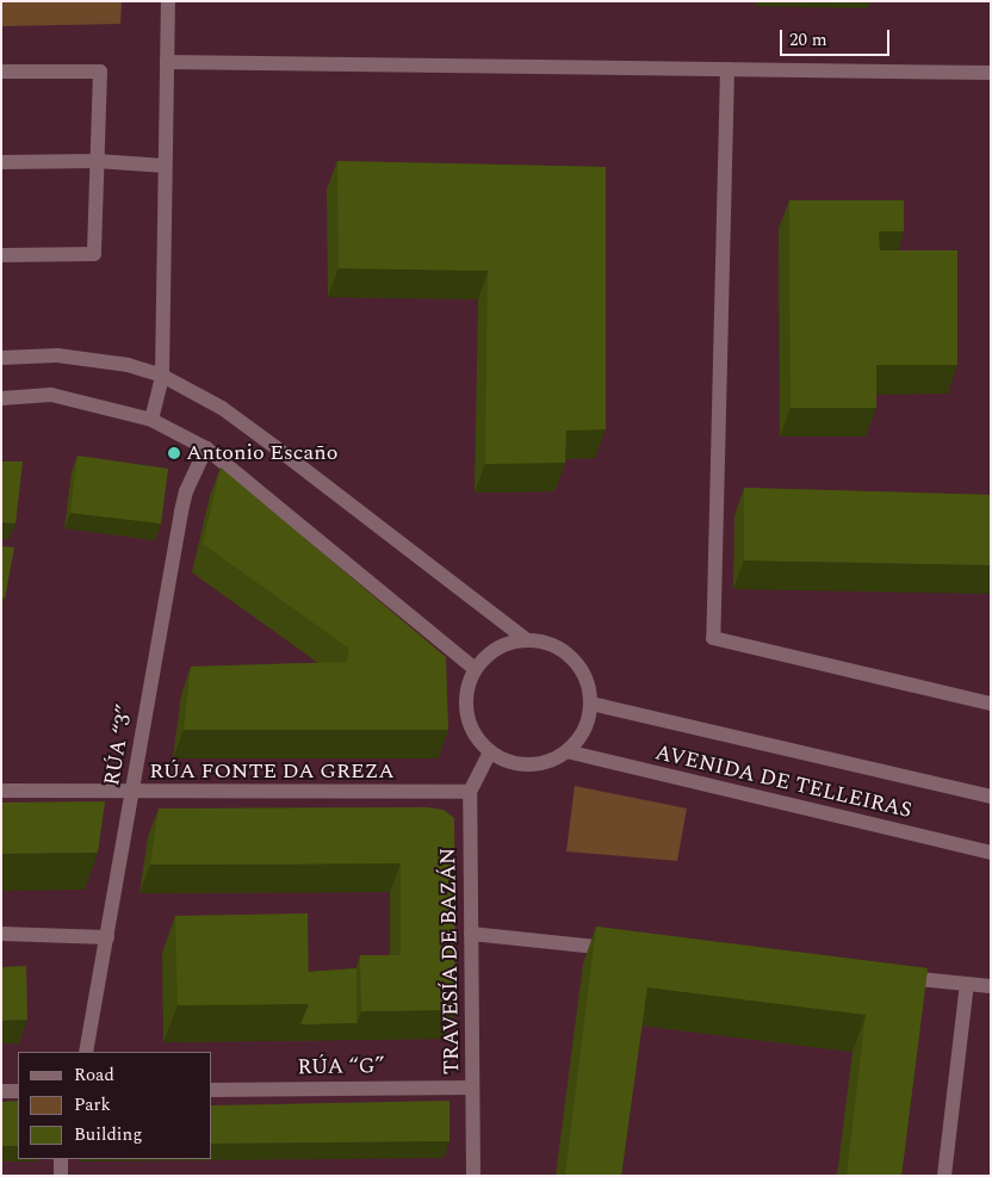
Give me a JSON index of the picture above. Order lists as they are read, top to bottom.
{
  "streets": {
    "street": [
      "RÚA “3”",
      "RÚA FONTE DA GREZA",
      "AVENIDA DE TELLEIRAS",
      "TRAVESÍA DE BAZÁN",
      "RÚA “G”"
    ]
  },
  "crossings": [
    ["RÚA “3”", "RÚA FONTE DA GREZA"],
    ["RÚA FONTE DA GREZA", "TRAVESÍA DE BAZÁN"],
    ["AVENIDA DE TELLEIRAS", "TRAVESÍA DE BAZÁN"],
    ["TRAVESÍA DE BAZÁN", "RÚA “G”"]
  ],
  "places": ["Antonio Escaño"],
  "legend": ["Road", "Park", "Building"],
  "scale_bar": "20 m"
}
